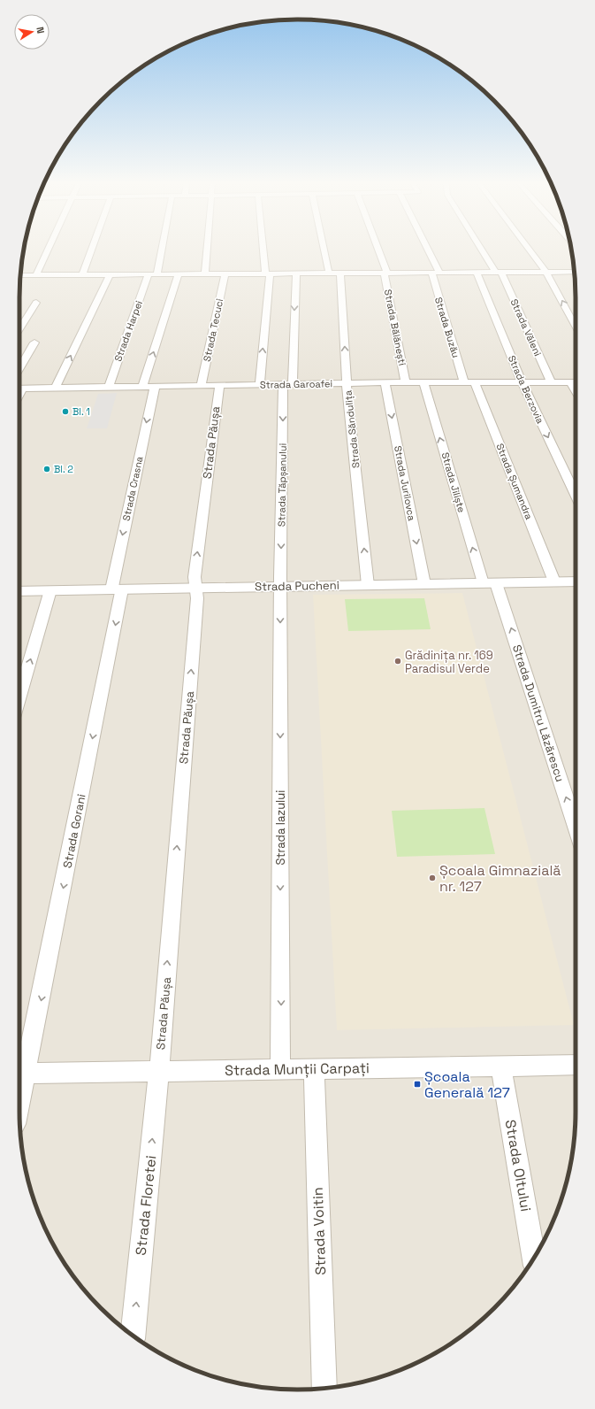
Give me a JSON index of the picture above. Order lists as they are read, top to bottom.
{
  "streets": {
    "street": [
      "Strada Bălănești",
      "Strada Buzău",
      "Strada Văleni",
      "Strada Tecuci",
      "Strada Harpei",
      "Strada Garoafei",
      "Strada Berzovia",
      "Strada Săndulița",
      "Strada Păușa",
      "Strada Șumandra",
      "Strada Jiliște",
      "Strada Jurilovca",
      "Strada Tăpșanului",
      "Strada Crasna",
      "Strada Pucheni",
      "Strada Dumitru Lăzărescu",
      "Strada Iazului",
      "Strada Gorani",
      "Strada Munții Carpați",
      "Strada Oltului",
      "Strada Floretei",
      "Strada Voitin"
    ]
  },
  "crossings": [
    ["Strada Bălănești", "Strada Garoafei"],
    ["Strada Buzău", "Strada Garoafei"],
    ["Strada Buzău", "Strada Șumandra"],
    ["Strada Văleni", "Strada Garoafei"],
    ["Strada Tecuci", "Strada Garoafei"],
    ["Strada Harpei", "Strada Garoafei"],
    ["Strada Garoafei", "Strada Berzovia"],
    ["Strada Garoafei", "Strada Săndulița"],
    ["Strada Garoafei", "Strada Păușa"],
    ["Strada Garoafei", "Strada Șumandra"],
    ["Strada Garoafei", "Strada Jiliște"],
    ["Strada Garoafei", "Strada Jurilovca"],
    ["Strada Garoafei", "Strada Tăpșanului"],
    ["Strada Garoafei", "Strada Crasna"],
    ["Strada Săndulița", "Strada Pucheni"],
    ["Strada Păușa", "Strada Pucheni"],
    ["Strada Păușa", "Strada Munții Carpați"],
    ["Strada Păușa", "Strada Floretei"],
    ["Strada Șumandra", "Strada Pucheni"],
    ["Strada Jiliște", "Strada Pucheni"],
    ["Strada Jiliște", "Strada Dumitru Lăzărescu"],
    ["Strada Jurilovca", "Strada Pucheni"],
    ["Strada Tăpșanului", "Strada Pucheni"],
    ["Strada Tăpșanului", "Strada Iazului"],
    ["Strada Crasna", "Strada Pucheni"],
    ["Strada Crasna", "Strada Gorani"],
    ["Strada Pucheni", "Strada Dumitru Lăzărescu"],
    ["Strada Pucheni", "Strada Iazului"],
    ["Strada Pucheni", "Strada Gorani"],
    ["Strada Iazului", "Strada Munții Carpați"],
    ["Strada Gorani", "Strada Munții Carpați"],
    ["Strada Munții Carpați", "Strada Oltului"],
    ["Strada Munții Carpați", "Strada Floretei"],
    ["Strada Munții Carpați", "Strada Voitin"]
  ],
  "one_way": [
    "Strada Berzovia",
    "Strada Păușa",
    "Strada Jiliște",
    "Strada Jurilovca",
    "Strada Crasna",
    "Strada Dumitru Lăzărescu",
    "Strada Iazului",
    "Strada Gorani",
    "Strada Floretei"
  ],
  "places": {
    "other": [
      "Bl. 1",
      "Bl. 2",
      "Grădinița nr. 169 Paradisul Verde",
      "Școala Gimnazială nr. 127"
    ],
    "transit": ["Școala Generală 127"]
  },
  "north": "right"
}
